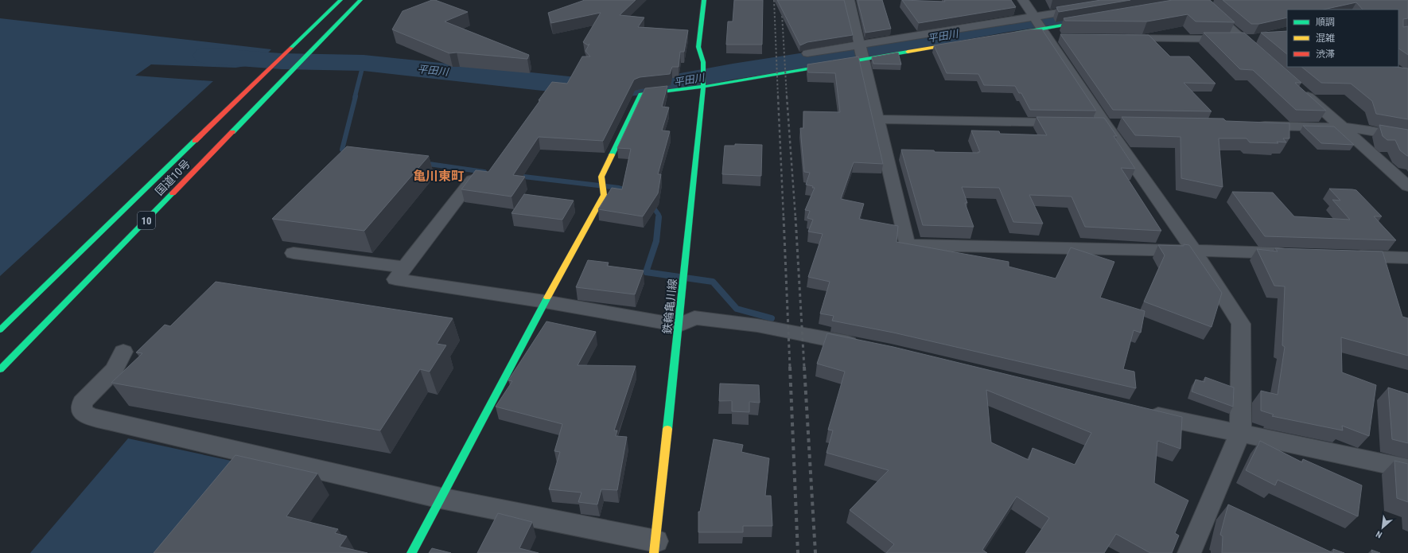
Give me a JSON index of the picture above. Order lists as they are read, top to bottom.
{
  "streets": {
    "main road": ["国道10号", "10", "鉄輪亀川線"]
  },
  "districts": ["亀川東町"],
  "water": ["平田川"],
  "legend": ["順調", "混雑", "渋滞"],
  "north": "bottom left"
}
